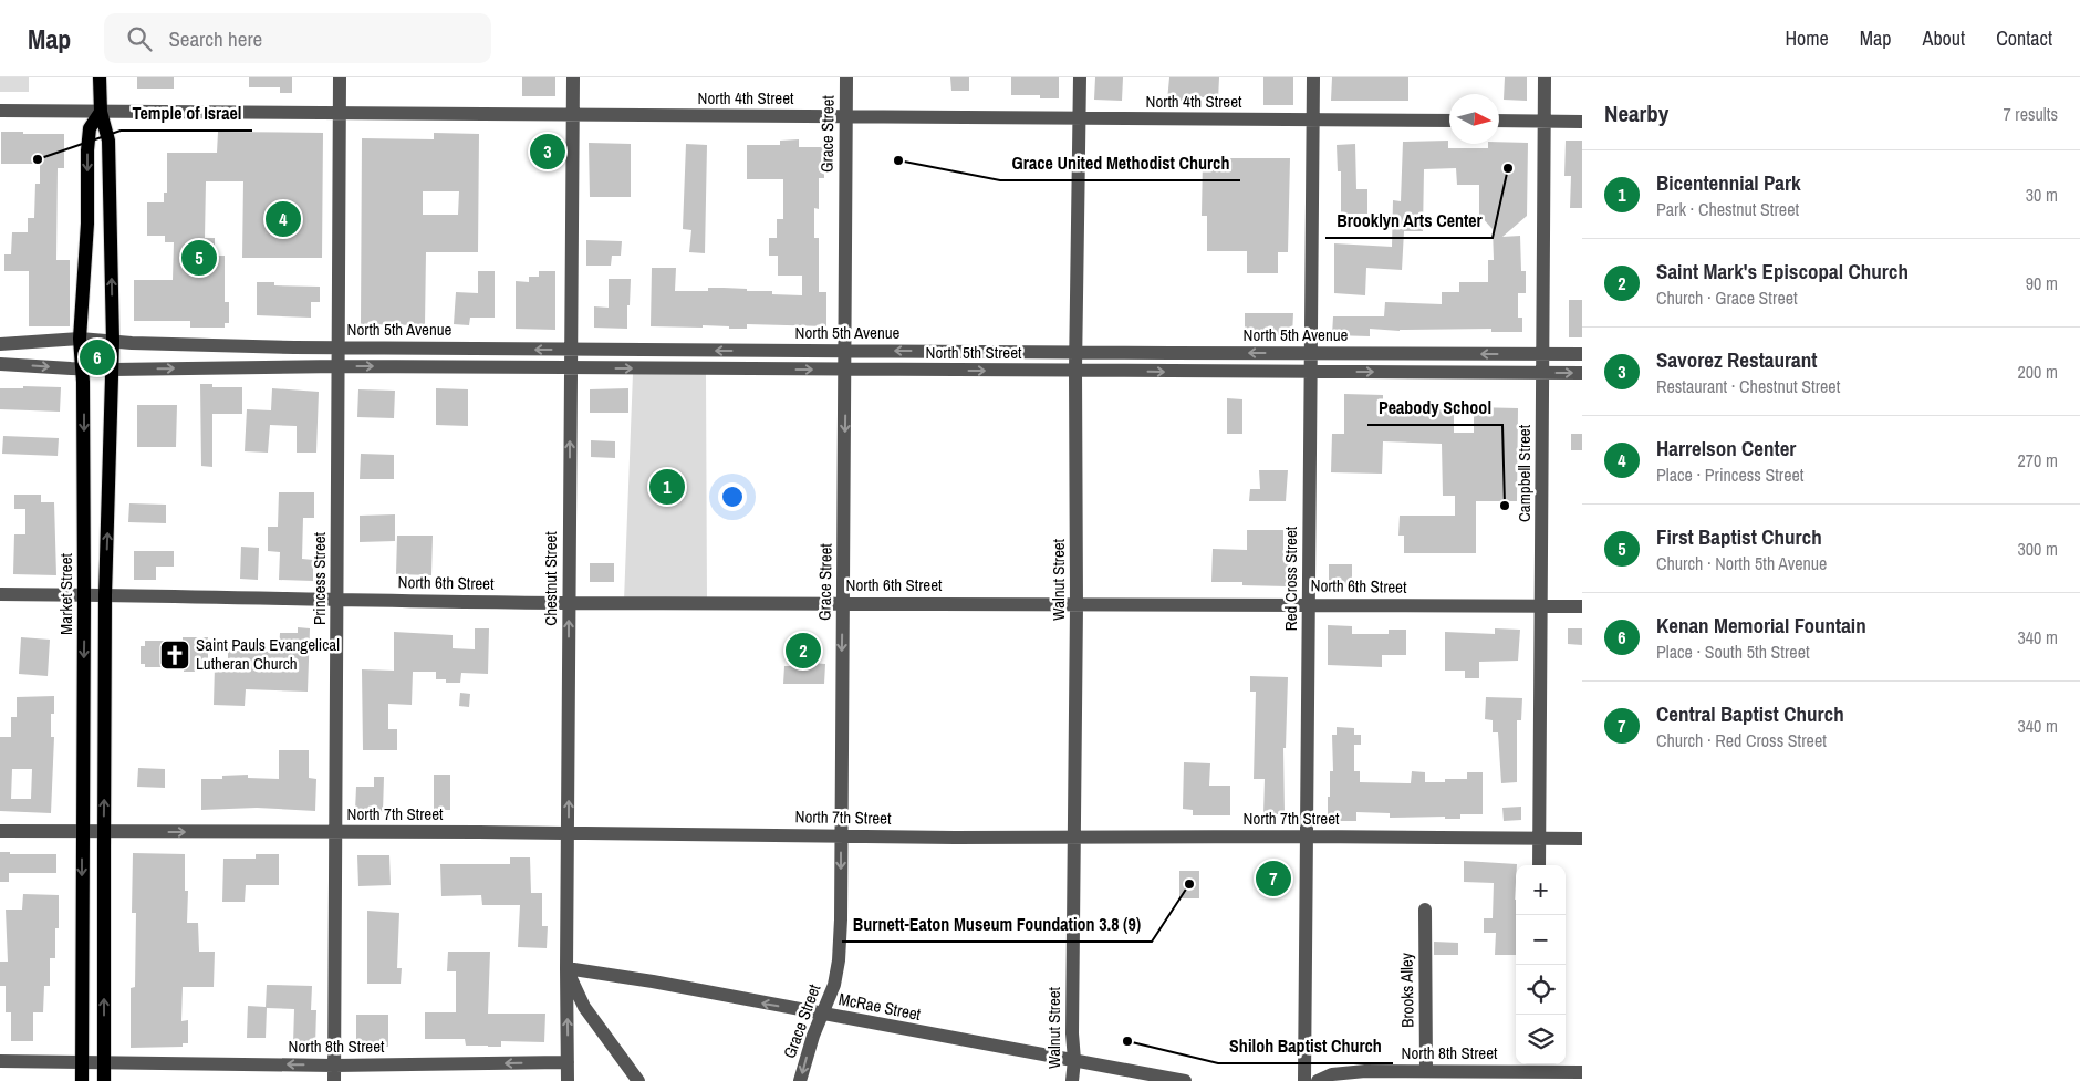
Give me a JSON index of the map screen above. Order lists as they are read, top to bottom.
{
  "streets": {
    "main road": ["Market Street"],
    "street": [
      "North 4th Street",
      "Grace Street",
      "North 5th Avenue",
      "North 5th Street",
      "Campbell Street",
      "Princess Street",
      "Chestnut Street",
      "Red Cross Street",
      "Walnut Street",
      "North 6th Street",
      "North 7th Street",
      "Brooks Alley",
      "McRae Street",
      "North 8th Street"
    ]
  },
  "crossings": [
    ["North 4th Street", "Grace Street"],
    ["North 4th Street", "Princess Street"],
    ["North 4th Street", "Chestnut Street"],
    ["North 4th Street", "Red Cross Street"],
    ["North 4th Street", "Walnut Street"],
    ["North 4th Street", "Market Street"],
    ["Grace Street", "North 5th Avenue"],
    ["Grace Street", "North 5th Street"],
    ["Grace Street", "North 6th Street"],
    ["Grace Street", "North 7th Street"],
    ["Grace Street", "McRae Street"],
    ["North 5th Avenue", "Campbell Street"],
    ["North 5th Avenue", "Princess Street"],
    ["North 5th Avenue", "Chestnut Street"],
    ["North 5th Avenue", "Red Cross Street"],
    ["North 5th Avenue", "Walnut Street"],
    ["North 5th Avenue", "Market Street"],
    ["North 5th Street", "Chestnut Street"],
    ["North 5th Street", "Red Cross Street"],
    ["North 5th Street", "Walnut Street"],
    ["Campbell Street", "North 6th Street"],
    ["Campbell Street", "North 7th Street"],
    ["Princess Street", "North 6th Street"],
    ["Princess Street", "North 7th Street"],
    ["Princess Street", "North 8th Street"],
    ["Chestnut Street", "North 6th Street"],
    ["Chestnut Street", "North 7th Street"],
    ["Chestnut Street", "McRae Street"],
    ["Chestnut Street", "North 8th Street"],
    ["Red Cross Street", "North 6th Street"],
    ["Red Cross Street", "North 7th Street"],
    ["Walnut Street", "North 6th Street"],
    ["Walnut Street", "North 7th Street"],
    ["Walnut Street", "McRae Street"],
    ["North 6th Street", "Market Street"],
    ["Market Street", "North 7th Street"],
    ["Market Street", "North 8th Street"],
    ["Brooks Alley", "North 8th Street"]
  ],
  "one_way": [
    "Grace Street",
    "North 5th Street",
    "Chestnut Street",
    "McRae Street",
    "North 8th Street"
  ],
  "places": {
    "other": [
      "Temple of Israel",
      "Grace United Methodist Church",
      "Brooklyn Arts Center",
      "Peabody School",
      "Burnett-Eaton Museum Foundation 3.8 (9)",
      "Shiloh Baptist Church"
    ],
    "church": ["Saint Pauls Evangelical Lutheran Church"]
  },
  "north": "right",
  "page": {
    "header": "Map",
    "search": "Search here",
    "nav": [
      "Home",
      "Map",
      "About",
      "Contact"
    ],
    "heading": ["Nearby", "7 results"],
    "pins": [
      "3",
      "4",
      "5",
      "6",
      "1",
      "2",
      "7"
    ],
    "list": [
      {
        "mark": "1",
        "name": "Bicentennial Park",
        "note": "Park · Chestnut Street",
        "value": "30 m"
      },
      {
        "mark": "2",
        "name": "Saint Mark's Episcopal Church",
        "note": "Church · Grace Street",
        "value": "90 m"
      },
      {
        "mark": "3",
        "name": "Savorez Restaurant",
        "note": "Restaurant · Chestnut Street",
        "value": "200 m"
      },
      {
        "mark": "4",
        "name": "Harrelson Center",
        "note": "Place · Princess Street",
        "value": "270 m"
      },
      {
        "mark": "5",
        "name": "First Baptist Church",
        "note": "Church · North 5th Avenue",
        "value": "300 m"
      },
      {
        "mark": "6",
        "name": "Kenan Memorial Fountain",
        "note": "Place · South 5th Street",
        "value": "340 m"
      },
      {
        "mark": "7",
        "name": "Central Baptist Church",
        "note": "Church · Red Cross Street",
        "value": "340 m"
      }
    ],
    "map_buttons": ["+", "−"]
  }
}
